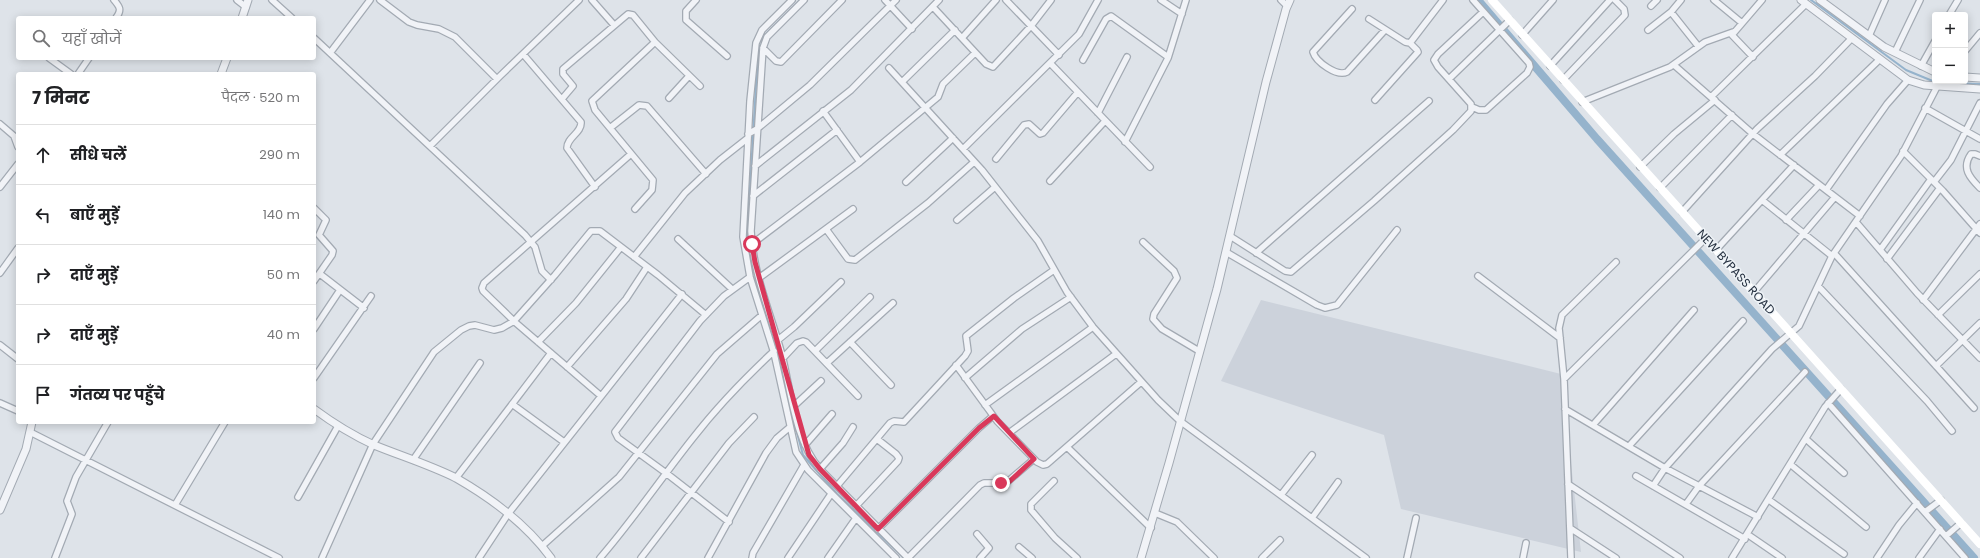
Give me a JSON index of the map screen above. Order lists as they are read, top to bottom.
{
  "streets": {
    "main road": ["NEW BYPASS ROAD"]
  },
  "page": {
    "map_buttons": ["+", "−"],
    "search": "यहाँ खोजें",
    "heading": ["7 मिनट", "पैदल · 520 m"],
    "list": [
      ["सीधे चलें", "290 m"],
      ["बाएँ मुड़ें", "140 m"],
      ["दाएँ मुड़ें", "50 m"],
      ["दाएँ मुड़ें", "40 m"],
      "गंतव्य पर पहुँचे"
    ]
  }
}
